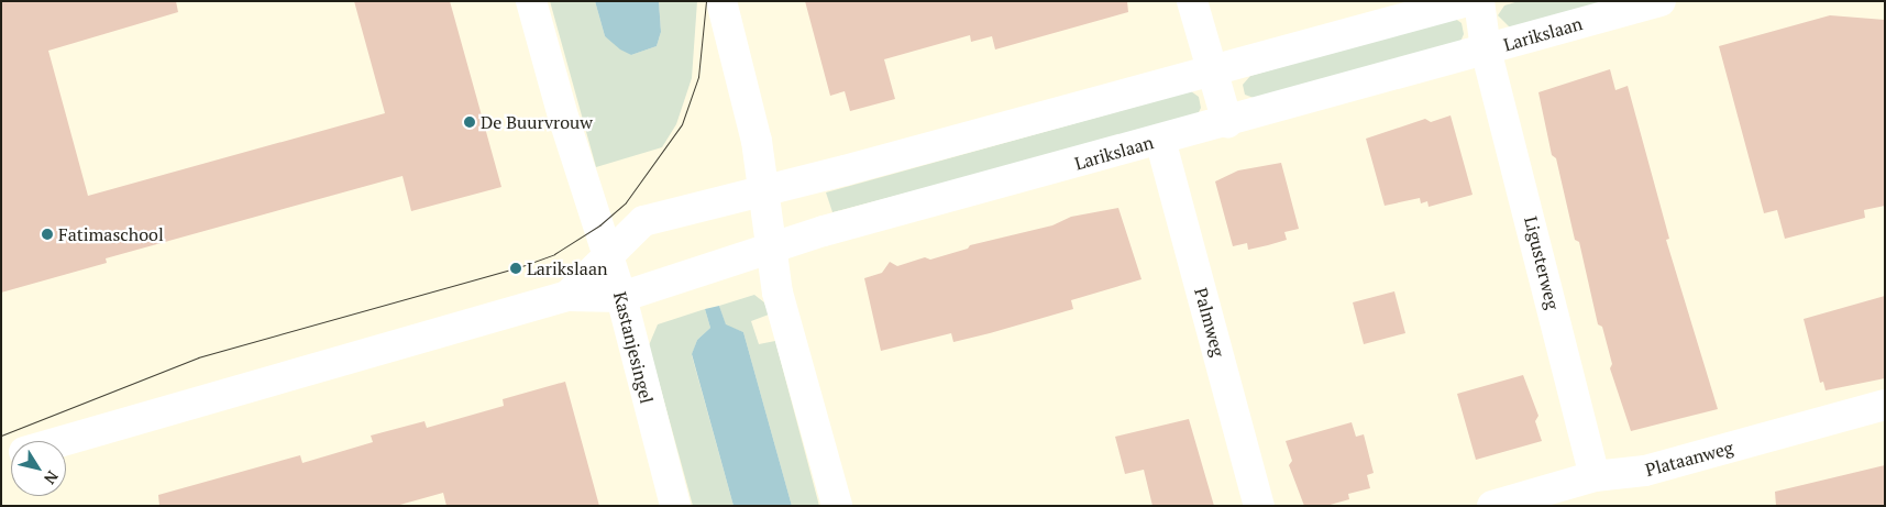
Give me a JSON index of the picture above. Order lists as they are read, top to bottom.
{
  "streets": {
    "street": [
      "Larikslaan",
      "Ligusterweg",
      "Palmweg",
      "Kastanjesingel",
      "Plataanweg"
    ]
  },
  "crossings": [
    ["Larikslaan", "Ligusterweg"],
    ["Larikslaan", "Palmweg"],
    ["Larikslaan", "Kastanjesingel"],
    ["Ligusterweg", "Plataanweg"]
  ],
  "places": ["De Buurvrouw", "Fatimaschool", "Larikslaan"],
  "north": "bottom right"
}
